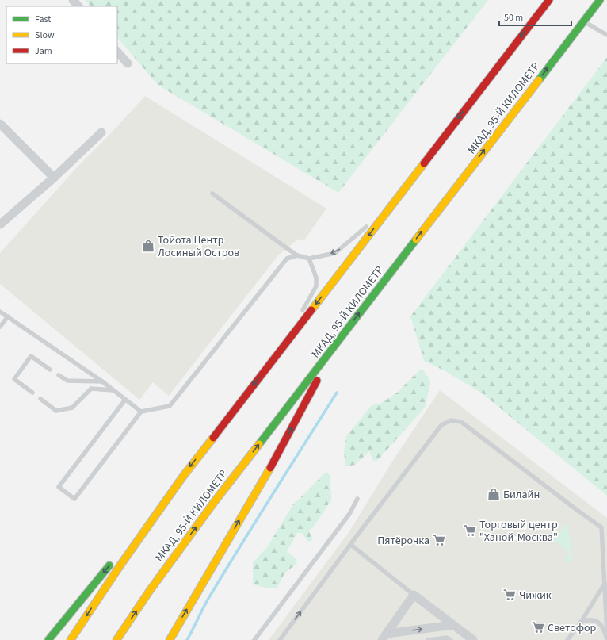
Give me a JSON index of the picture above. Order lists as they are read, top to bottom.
{
  "streets": {
    "highway": ["МКАД, 95-Й КИЛОМЕТР"]
  },
  "places": {
    "shop": ["Тойота Центр Лосиный Остров", "Билайн"],
    "supermarket": [
      "Торговый центр \"Ханой-Москва\"",
      "Пятёрочка",
      "Чижик",
      "Светофор"
    ]
  },
  "legend": ["Fast", "Slow", "Jam"],
  "scale_bar": "50 m"
}
